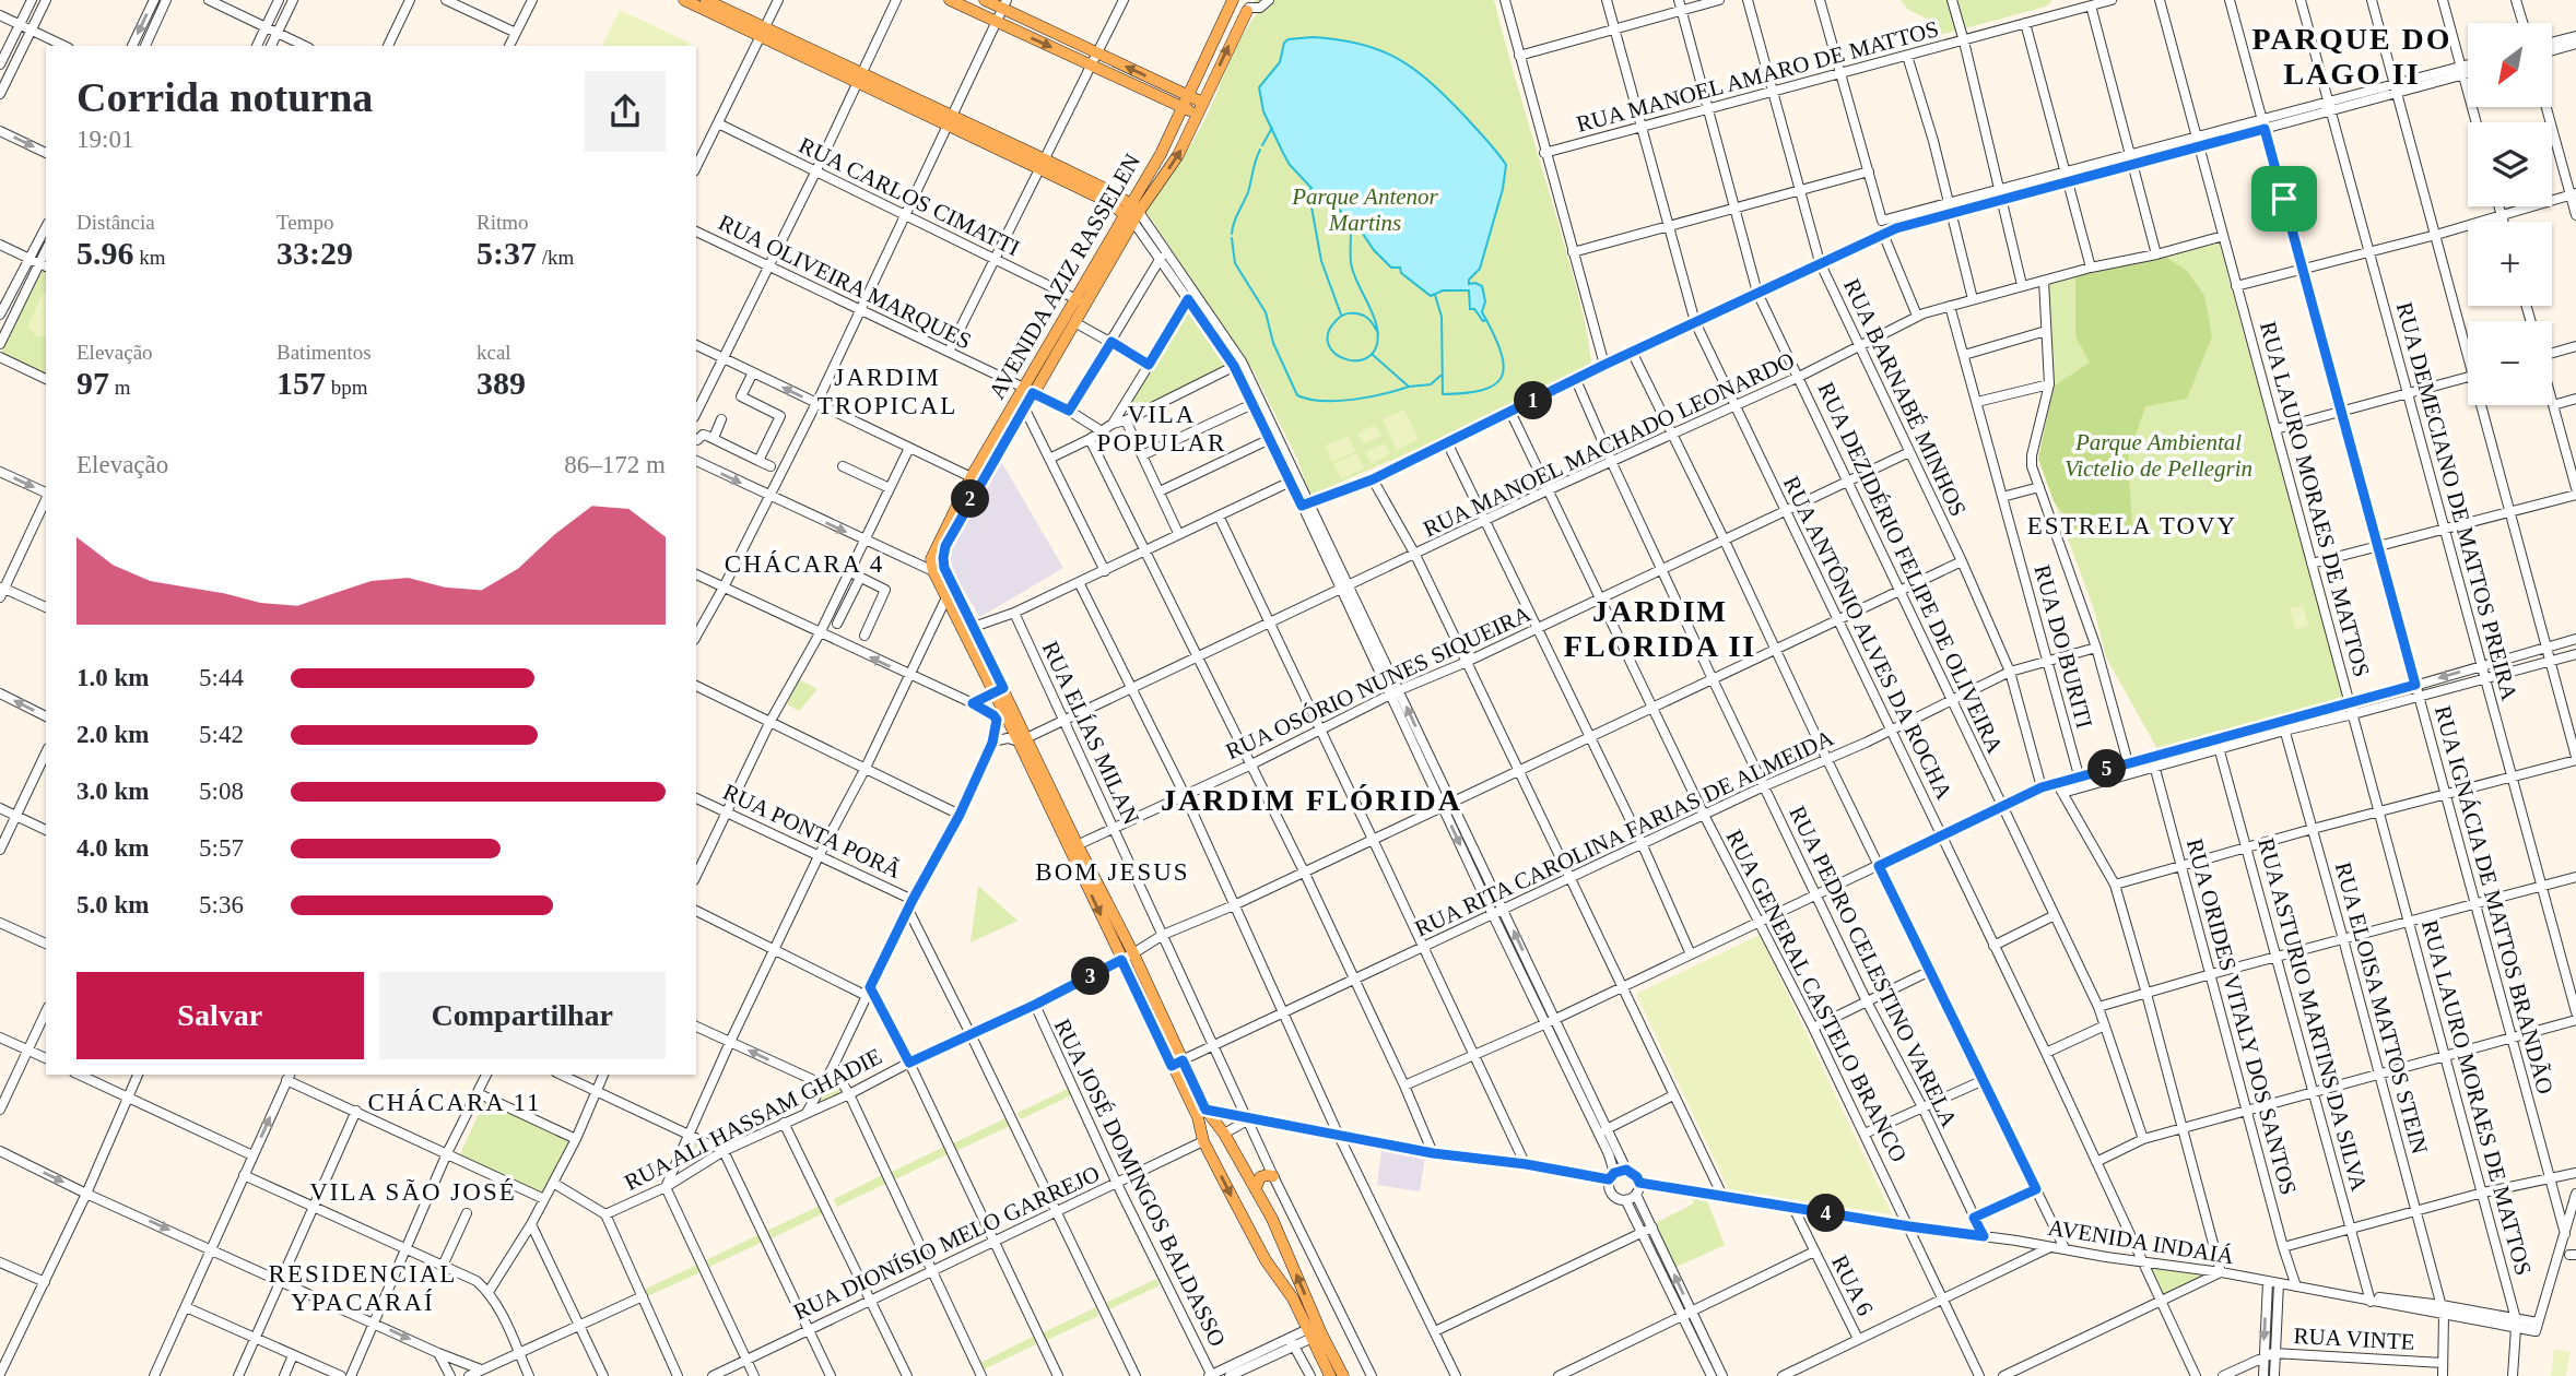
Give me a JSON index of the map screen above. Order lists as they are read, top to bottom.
{
  "streets": {
    "main road": ["AVENIDA AZIZ RASSELEN"],
    "street": [
      "RUA MANOEL AMARO DE MATTOS",
      "RUA CARLOS CIMATTI",
      "RUA OLIVEIRA MARQUES",
      "RUA BARNABÉ MINHOS",
      "RUA MANOEL MACHADO LEONARDO",
      "RUA LAURO MORAES DE MATTOS",
      "RUA DEMECIANO DE MATTOS PREIRA",
      "RUA DEZIDÉRIO FELIPE DE OLIVEIRA",
      "RUA ANTÔNIO ALVES DA ROCHA",
      "RUA DO BURITI",
      "RUA OSÓRIO NUNES SIQUEIRA",
      "RUA ELÍAS MILAN",
      "RUA PONTA PORÃ",
      "RUA RITA CAROLINA FARIAS DE ALMEIDA",
      "RUA IGNÁCIA DE MATTOS BRANDÃO",
      "RUA PEDRO CELESTINO VARELA",
      "RUA GENERAL CASTELO BRANCO",
      "RUA ELOISA MATTOS STEIN",
      "RUA ASTURIO MARTINS DA SILVA",
      "RUA ORIDES VITALY DOS SANTOS",
      "RUA ALI HASSAM GHADIE",
      "RUA JOSÉ DOMINGOS BALDASSO",
      "AVENIDA INDAIÁ",
      "RUA DIONÍSIO MELO GARREJO",
      "RUA 6",
      "RUA VINTE"
    ]
  },
  "crossings": [
    ["RUA MANOEL AMARO DE MATTOS", "RUA BARNABÉ MINHOS"],
    ["RUA MANOEL AMARO DE MATTOS", "RUA DEZIDÉRIO FELIPE DE OLIVEIRA"],
    ["RUA MANOEL AMARO DE MATTOS", "RUA ANTÔNIO ALVES DA ROCHA"],
    ["RUA CARLOS CIMATTI", "AVENIDA AZIZ RASSELEN"],
    ["AVENIDA AZIZ RASSELEN", "RUA OLIVEIRA MARQUES"],
    ["RUA BARNABÉ MINHOS", "RUA MANOEL MACHADO LEONARDO"],
    ["RUA BARNABÉ MINHOS", "RUA OSÓRIO NUNES SIQUEIRA"],
    ["RUA BARNABÉ MINHOS", "RUA RITA CAROLINA FARIAS DE ALMEIDA"],
    ["RUA BARNABÉ MINHOS", "RUA ALI HASSAM GHADIE"],
    ["RUA MANOEL MACHADO LEONARDO", "RUA LAURO MORAES DE MATTOS"],
    ["RUA MANOEL MACHADO LEONARDO", "RUA DEZIDÉRIO FELIPE DE OLIVEIRA"],
    ["RUA MANOEL MACHADO LEONARDO", "RUA ANTÔNIO ALVES DA ROCHA"],
    ["RUA MANOEL MACHADO LEONARDO", "RUA DO BURITI"],
    ["RUA MANOEL MACHADO LEONARDO", "RUA ELÍAS MILAN"],
    ["RUA MANOEL MACHADO LEONARDO", "RUA PEDRO CELESTINO VARELA"],
    ["RUA MANOEL MACHADO LEONARDO", "RUA GENERAL CASTELO BRANCO"],
    ["RUA LAURO MORAES DE MATTOS", "AVENIDA INDAIÁ"],
    ["RUA DEZIDÉRIO FELIPE DE OLIVEIRA", "RUA OSÓRIO NUNES SIQUEIRA"],
    ["RUA DEZIDÉRIO FELIPE DE OLIVEIRA", "RUA RITA CAROLINA FARIAS DE ALMEIDA"],
    ["RUA DEZIDÉRIO FELIPE DE OLIVEIRA", "RUA ALI HASSAM GHADIE"],
    ["RUA ANTÔNIO ALVES DA ROCHA", "RUA OSÓRIO NUNES SIQUEIRA"],
    ["RUA ANTÔNIO ALVES DA ROCHA", "RUA RITA CAROLINA FARIAS DE ALMEIDA"],
    ["RUA ANTÔNIO ALVES DA ROCHA", "RUA ALI HASSAM GHADIE"],
    ["RUA ANTÔNIO ALVES DA ROCHA", "AVENIDA INDAIÁ"],
    ["RUA DO BURITI", "RUA RITA CAROLINA FARIAS DE ALMEIDA"],
    ["RUA OSÓRIO NUNES SIQUEIRA", "RUA ELÍAS MILAN"],
    ["RUA OSÓRIO NUNES SIQUEIRA", "RUA PEDRO CELESTINO VARELA"],
    ["RUA OSÓRIO NUNES SIQUEIRA", "RUA GENERAL CASTELO BRANCO"],
    ["RUA ELÍAS MILAN", "RUA RITA CAROLINA FARIAS DE ALMEIDA"],
    ["RUA ELÍAS MILAN", "RUA ALI HASSAM GHADIE"],
    ["RUA RITA CAROLINA FARIAS DE ALMEIDA", "RUA PEDRO CELESTINO VARELA"],
    ["RUA RITA CAROLINA FARIAS DE ALMEIDA", "RUA GENERAL CASTELO BRANCO"],
    ["RUA IGNÁCIA DE MATTOS BRANDÃO", "AVENIDA INDAIÁ"],
    ["RUA PEDRO CELESTINO VARELA", "RUA ALI HASSAM GHADIE"],
    ["RUA PEDRO CELESTINO VARELA", "AVENIDA INDAIÁ"],
    ["RUA GENERAL CASTELO BRANCO", "RUA ALI HASSAM GHADIE"],
    ["RUA GENERAL CASTELO BRANCO", "AVENIDA INDAIÁ"],
    ["RUA ELOISA MATTOS STEIN", "AVENIDA INDAIÁ"],
    ["RUA ELOISA MATTOS STEIN", "RUA VINTE"],
    ["RUA ASTURIO MARTINS DA SILVA", "AVENIDA INDAIÁ"],
    ["RUA ORIDES VITALY DOS SANTOS", "AVENIDA INDAIÁ"],
    ["RUA ALI HASSAM GHADIE", "RUA JOSÉ DOMINGOS BALDASSO"],
    ["RUA JOSÉ DOMINGOS BALDASSO", "RUA DIONÍSIO MELO GARREJO"],
    ["AVENIDA INDAIÁ", "RUA 6"]
  ],
  "districts": [
    "PARQUE DO LAGO II",
    "JARDIM TROPICAL",
    "VILA POPULAR",
    "ESTRELA TOVY",
    "CHÁCARA 4",
    "JARDIM FLORIDA II",
    "JARDIM FLÓRIDA",
    "BOM JESUS",
    "CHÁCARA 11",
    "VILA SÃO JOSÉ",
    "RESIDENCIAL YPACARAÍ"
  ],
  "parks": ["Parque Antenor Martins", "Parque Ambiental Victelio de Pellegrin"],
  "north": "bottom left",
  "page": {
    "map_buttons": ["+", "−"],
    "heading": ["Corrida noturna", "19:01"],
    "stats": [
      ["Distância", "5.96 km"],
      ["Tempo", "33:29"],
      ["Ritmo", "5:37 /km"],
      ["Elevação", "97 m"],
      ["Batimentos", "157 bpm"],
      ["kcal", "389"]
    ],
    "pins": [
      "1",
      "2",
      "5",
      "3",
      "4"
    ],
    "chart": ["Elevação", "86–172 m"],
    "list": [
      {
        "name": "1.0 km",
        "note": "5:44"
      },
      {
        "name": "2.0 km",
        "note": "5:42"
      },
      {
        "name": "3.0 km",
        "note": "5:08"
      },
      {
        "name": "4.0 km",
        "note": "5:57"
      },
      {
        "name": "5.0 km",
        "note": "5:36"
      }
    ],
    "buttons": ["Salvar", "Compartilhar"]
  }
}
